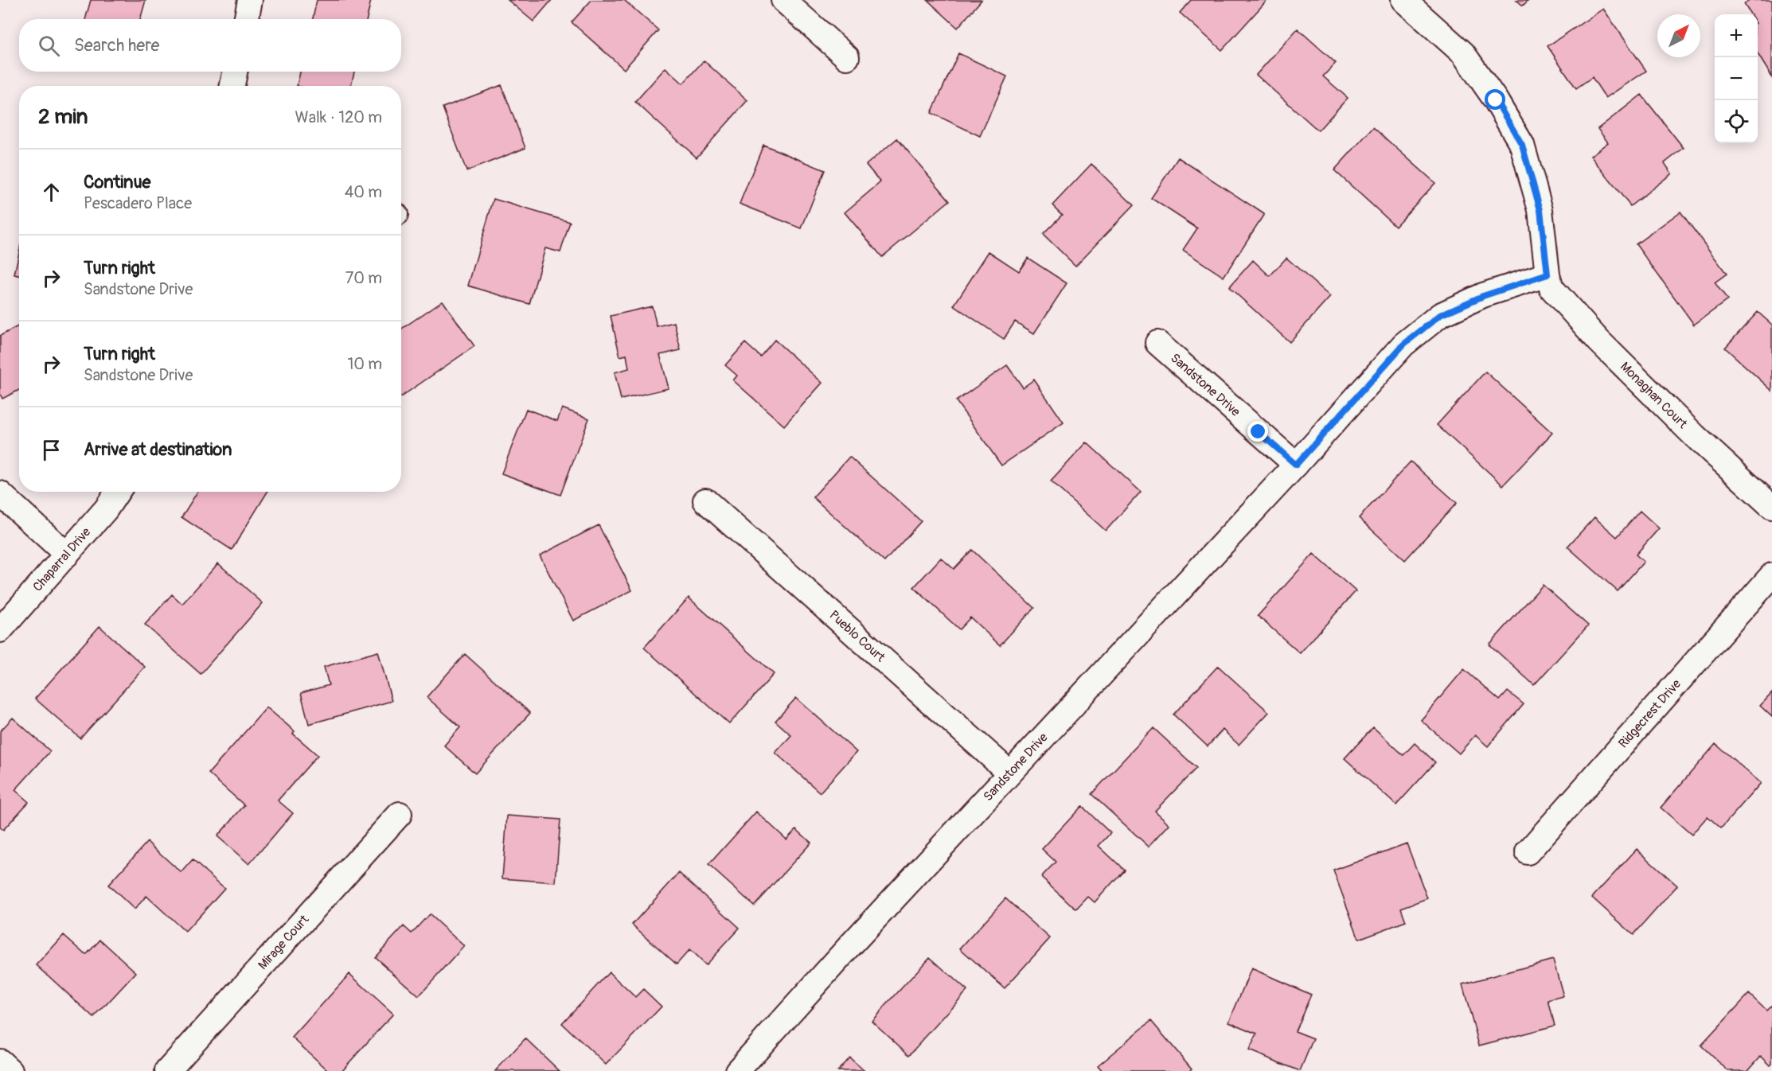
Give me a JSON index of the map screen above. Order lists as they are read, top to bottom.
{
  "streets": {
    "street": [
      "Sandstone Drive",
      "Monaghan Court",
      "Chaparral Drive",
      "Pueblo Court",
      "Ridgecrest Drive",
      "Mirage Court"
    ]
  },
  "crossings": [
    ["Sandstone Drive", "Monaghan Court"],
    ["Sandstone Drive", "Pueblo Court"]
  ],
  "north": "top right",
  "page": {
    "map_buttons": ["+", "−"],
    "search": "Search here",
    "heading": ["2 min", "Walk · 120 m"],
    "list": [
      ["Continue", "Pescadero Place", "40 m"],
      ["Turn right", "Sandstone Drive", "70 m"],
      ["Turn right", "Sandstone Drive", "10 m"],
      "Arrive at destination"
    ]
  }
}
